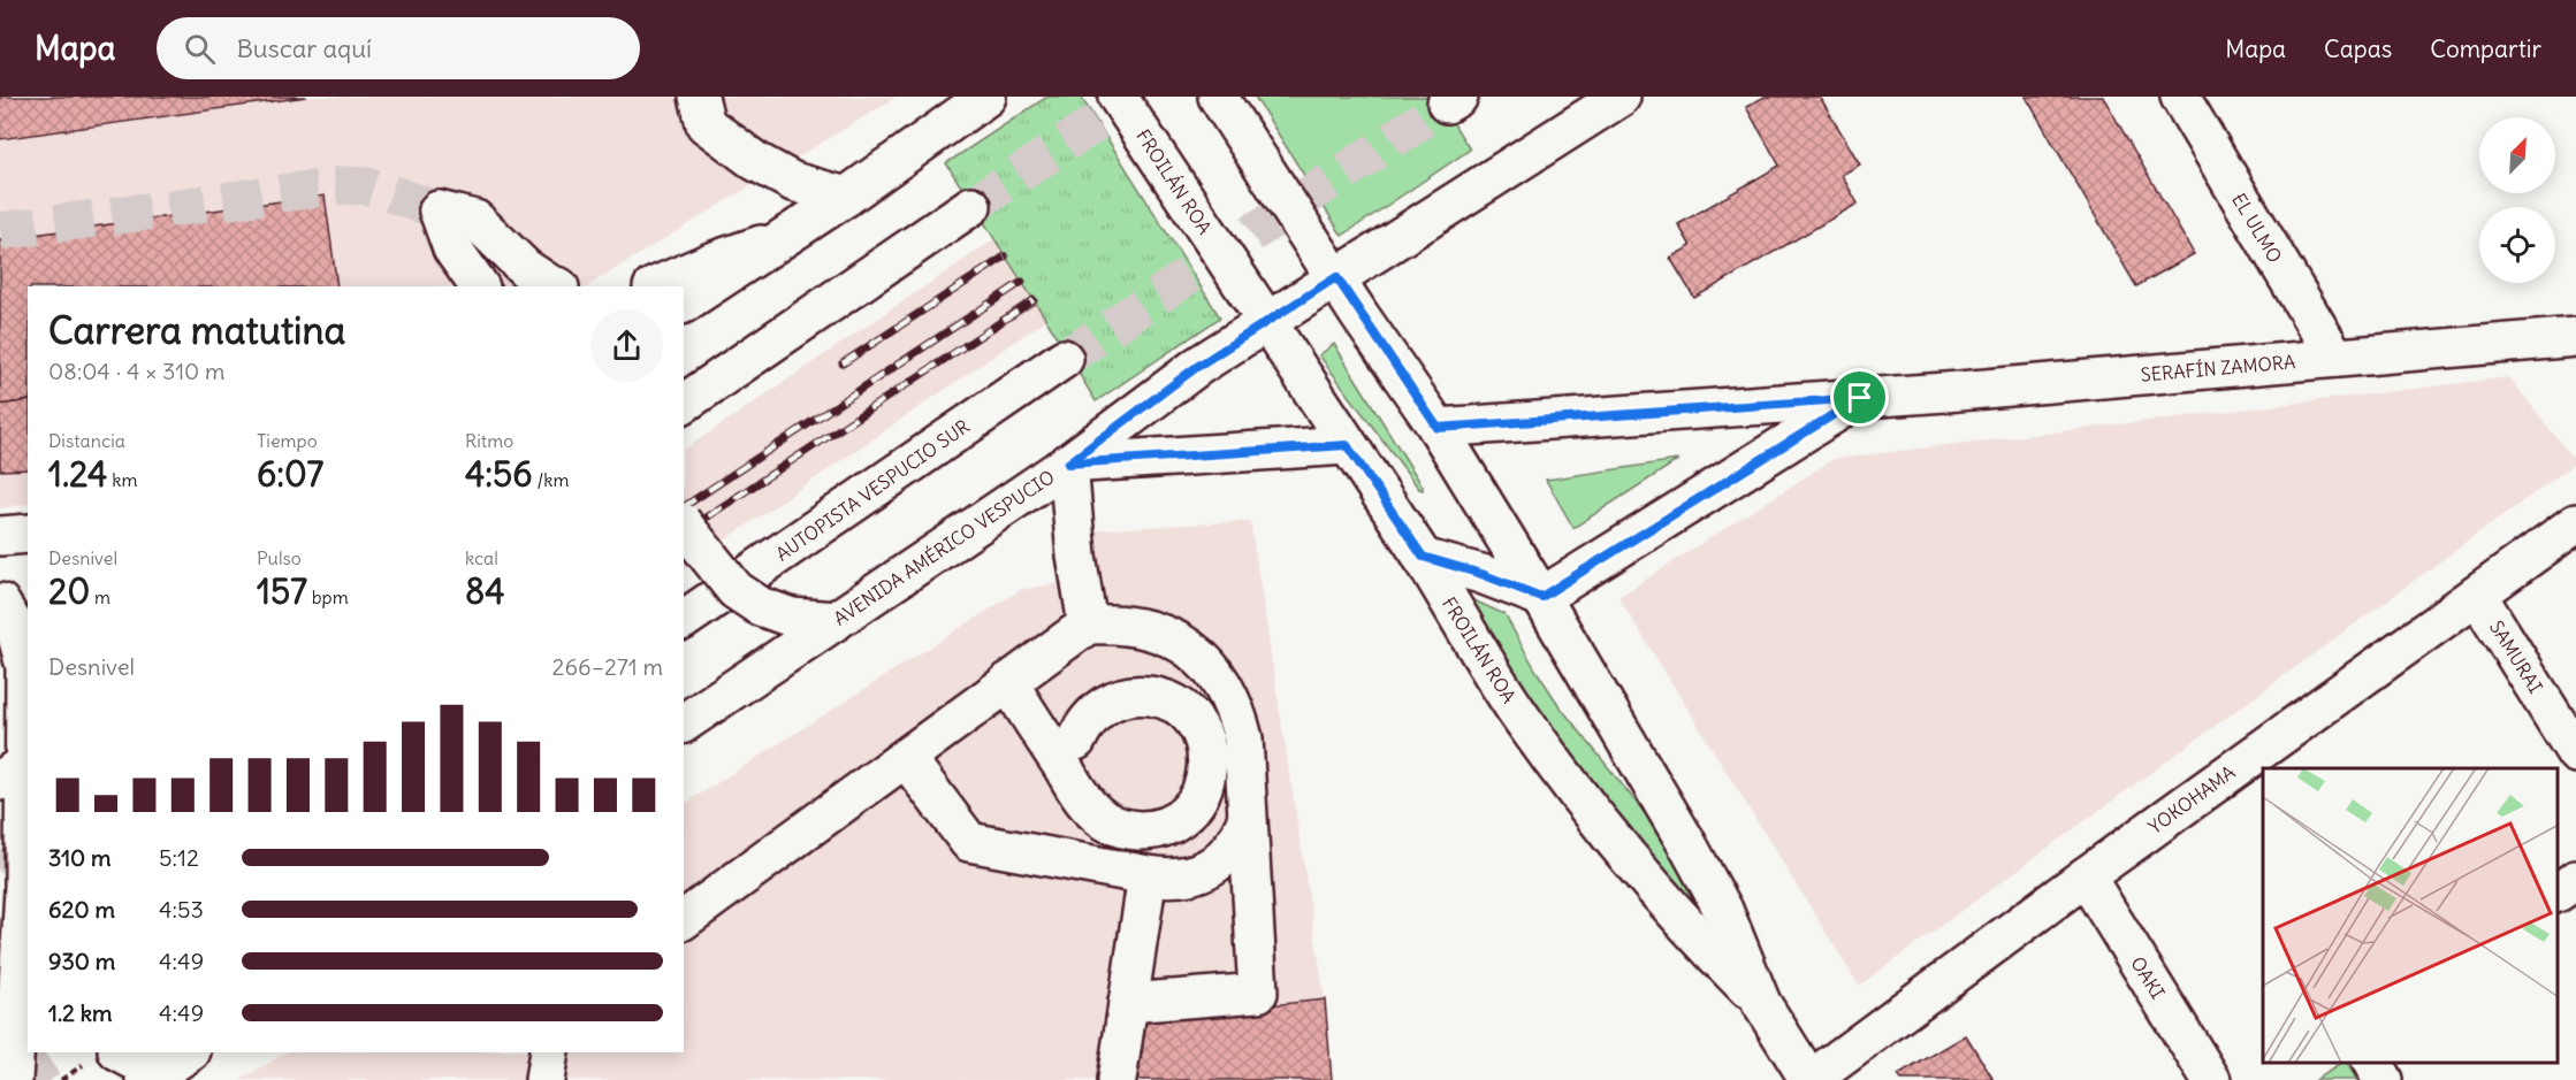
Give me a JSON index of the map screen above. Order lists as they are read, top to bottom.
{
  "streets": {
    "main road": [
      "FROILÁN ROA",
      "EL ULMO",
      "SERAFÍN ZAMORA",
      "AUTOPISTA VESPUCIO SUR",
      "AVENIDA AMÉRICO VESPUCIO",
      "SAMURAI",
      "YOKOHAMA",
      "OAKI"
    ]
  },
  "crossings": [
    ["FROILÁN ROA", "SERAFÍN ZAMORA"],
    ["FROILÁN ROA", "AVENIDA AMÉRICO VESPUCIO"],
    ["FROILÁN ROA", "YOKOHAMA"],
    ["EL ULMO", "SERAFÍN ZAMORA"],
    ["SAMURAI", "YOKOHAMA"],
    ["YOKOHAMA", "OAKI"]
  ],
  "north": "top right",
  "page": {
    "header": "Mapa",
    "search": "Buscar aquí",
    "nav": ["Mapa", "Capas", "Compartir"],
    "heading": ["Carrera matutina", "08:04 · 4 × 310 m"],
    "stats": [
      ["Distancia", "1.24 km"],
      ["Tiempo", "6:07"],
      ["Ritmo", "4:56 /km"],
      ["Desnivel", "20 m"],
      ["Pulso", "157 bpm"],
      ["kcal", "84"]
    ],
    "chart": ["Desnivel", "266–271 m"],
    "list": [
      {
        "name": "310 m",
        "note": "5:12"
      },
      {
        "name": "620 m",
        "note": "4:53"
      },
      {
        "name": "930 m",
        "note": "4:49"
      },
      {
        "name": "1.2 km",
        "note": "4:49"
      }
    ]
  }
}
